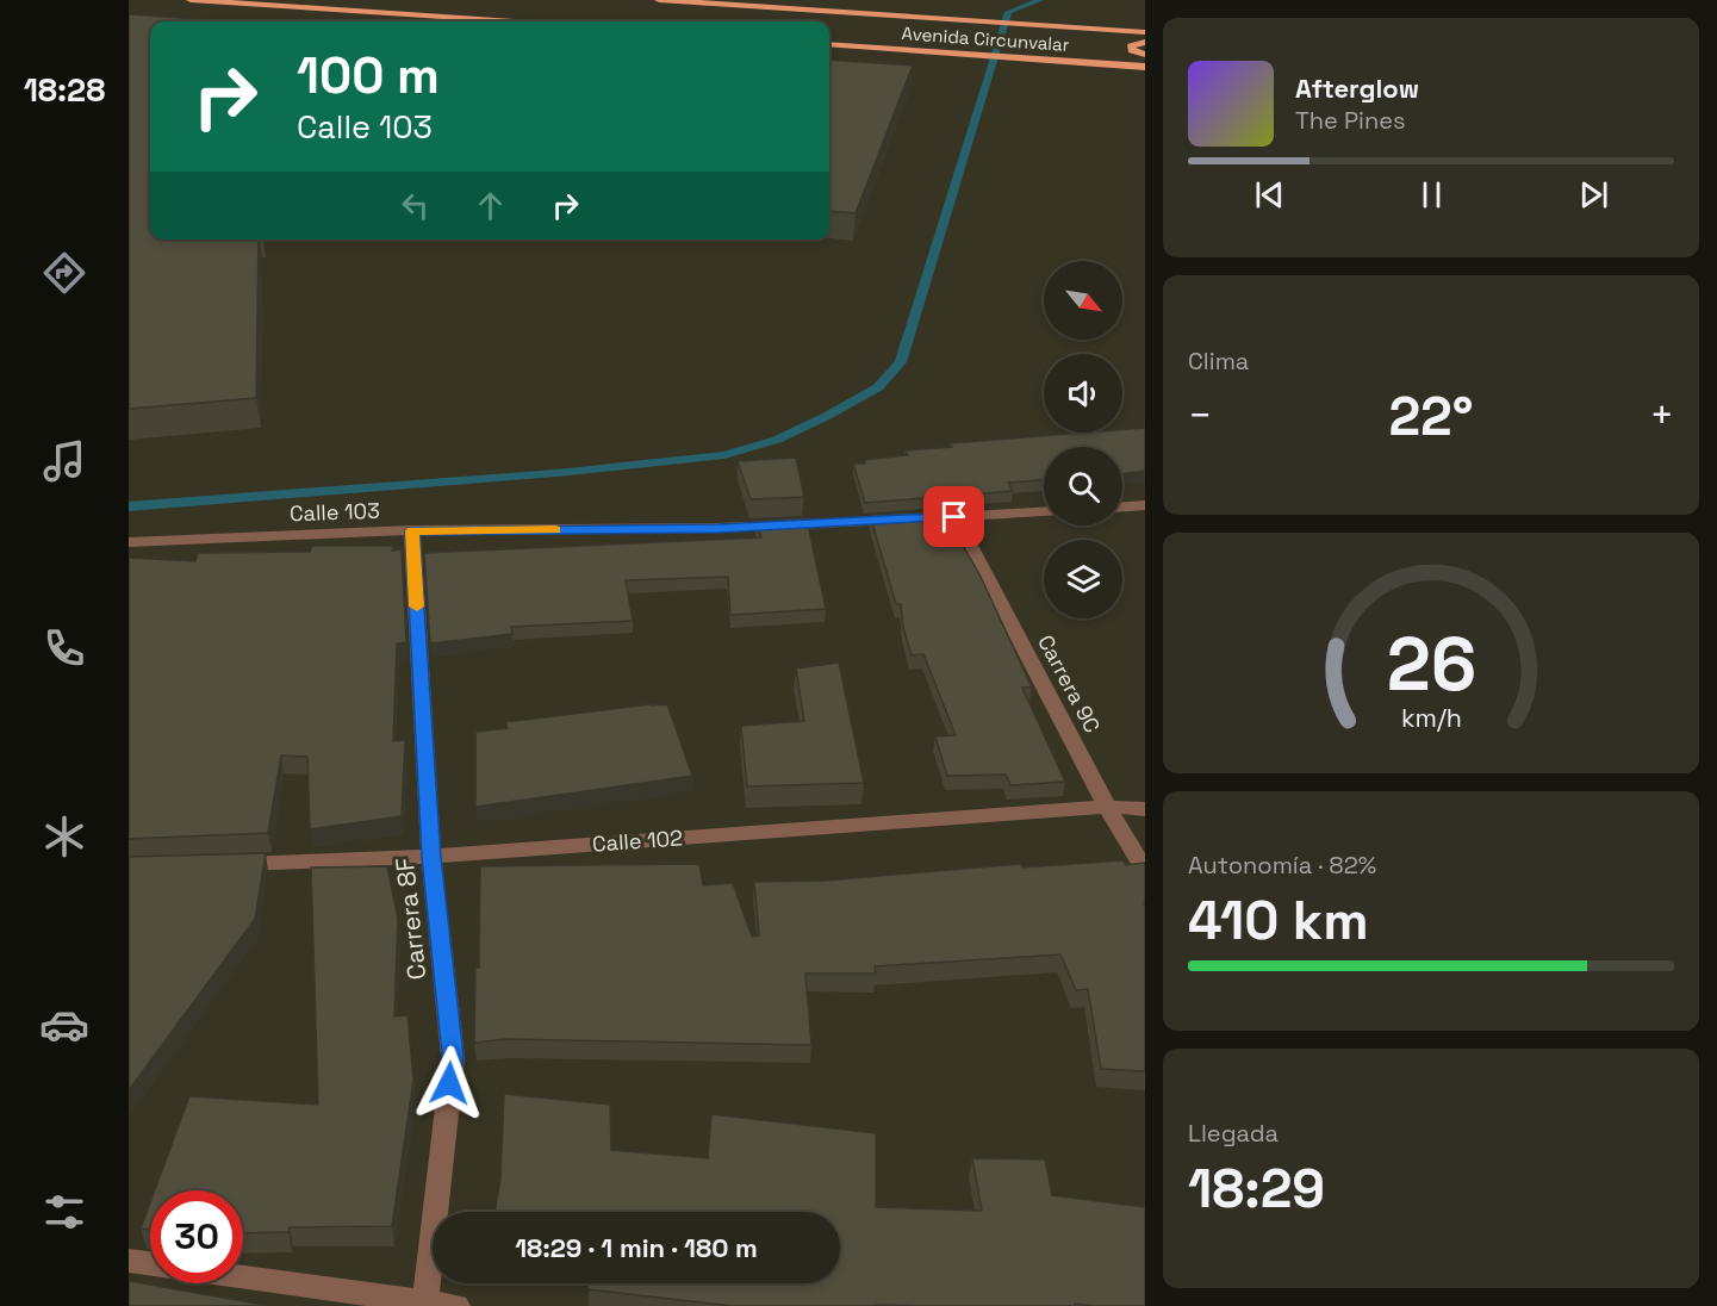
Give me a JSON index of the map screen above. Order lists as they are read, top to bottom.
{
  "streets": {
    "highway": ["Avenida Circunvalar"],
    "street": [
      "Calle 103",
      "Carrera 9C",
      "Calle 102",
      "Carrera 8F"
    ]
  },
  "crossings": [
    ["Calle 103", "Carrera 9C"],
    ["Calle 103", "Carrera 8F"],
    ["Carrera 9C", "Calle 102"],
    ["Calle 102", "Carrera 8F"]
  ],
  "north": "bottom right",
  "page": {
    "tabs": "18:28",
    "turn": ["100 m", "Calle 103"],
    "song": ["Afterglow", "The Pines"],
    "tile": [
      "Clima",
      ["Autonomía · 82%", "410 km"],
      ["Llegada", "18:29"]
    ],
    "heat": ["−", "22°", "+"],
    "limit": "30",
    "trip": "18:29 · 1 min · 180 m",
    "gauge": ["26", "km/h"]
  }
}
